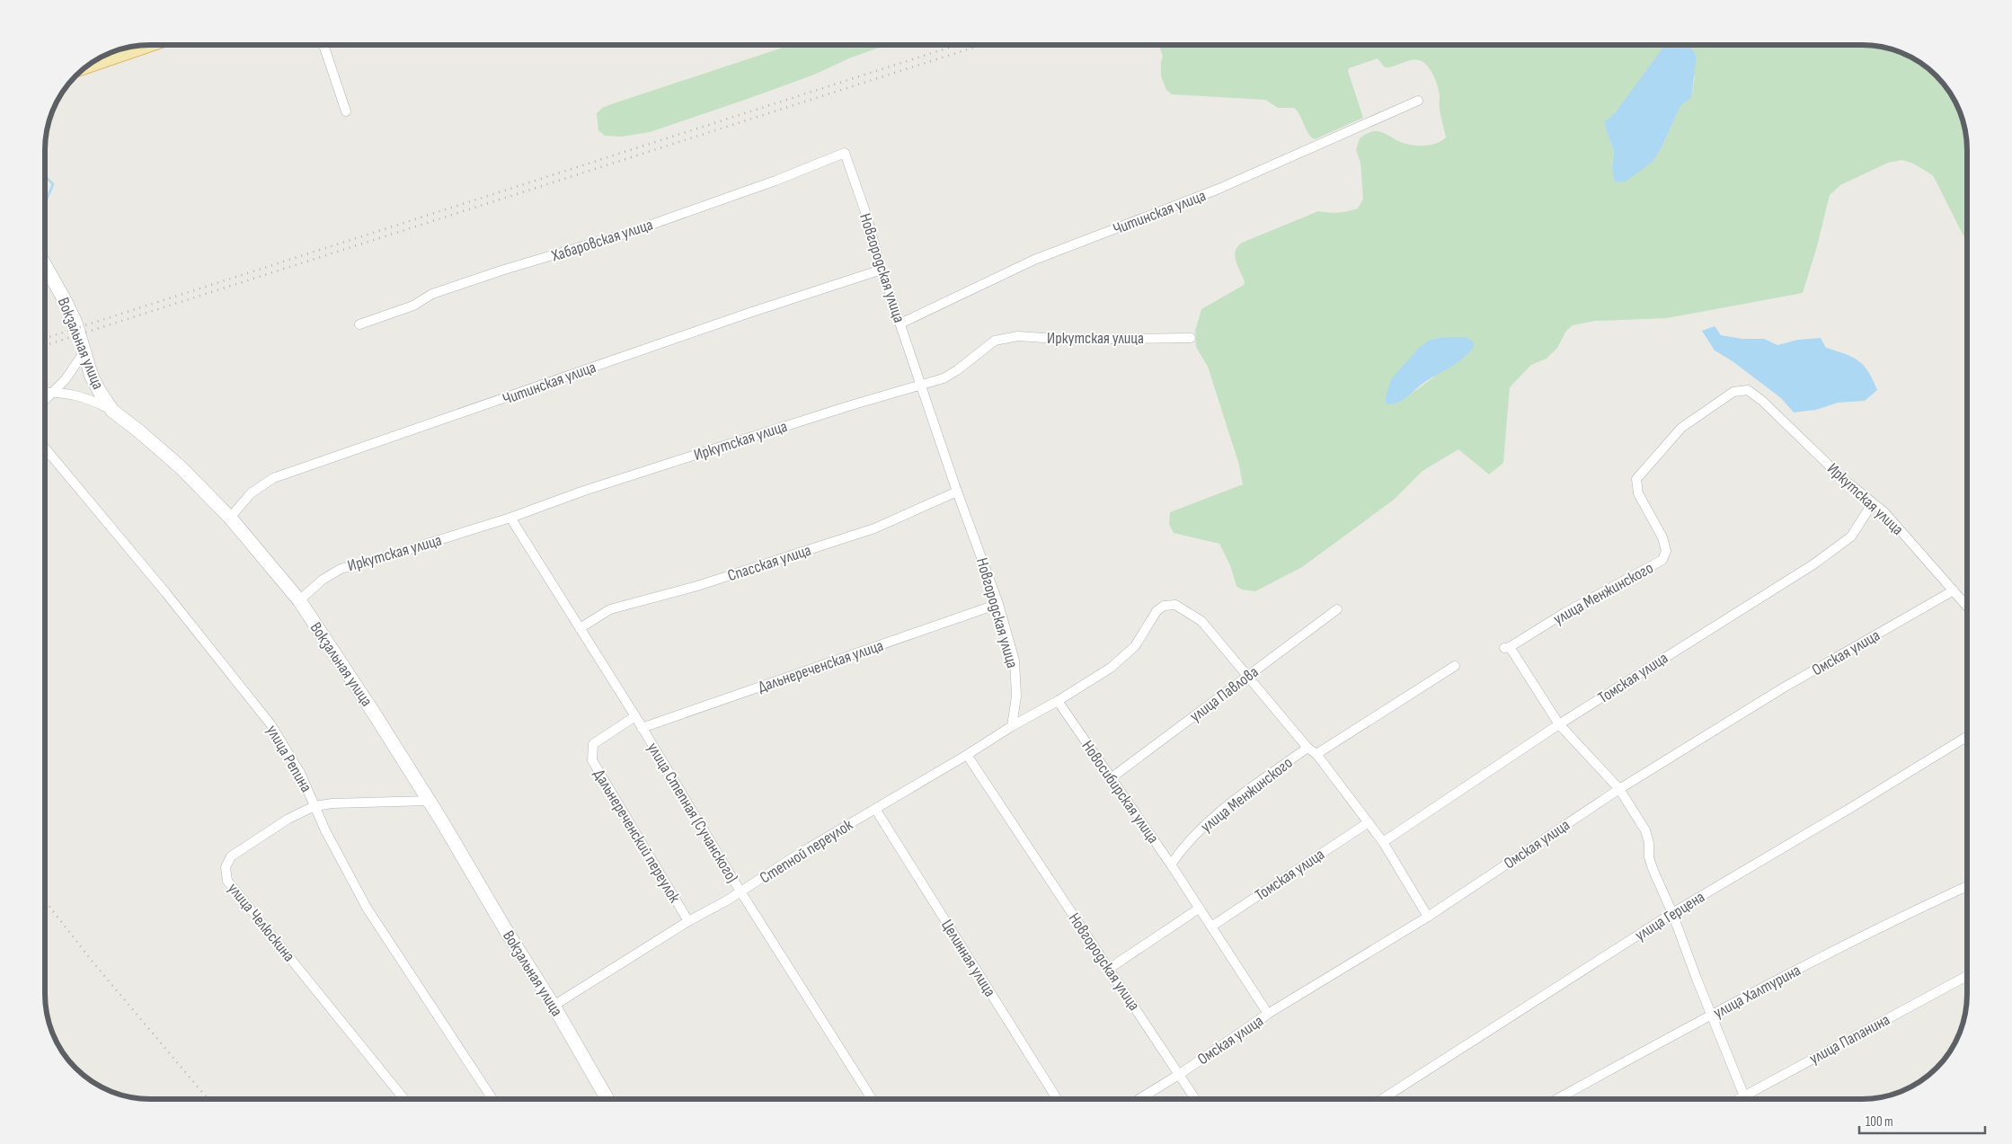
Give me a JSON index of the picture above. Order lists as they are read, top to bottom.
{
  "streets": {
    "main road": ["Вокзальная улица"],
    "street": [
      "Читинская улица",
      "Хабаровская улица",
      "Новгородская улица",
      "Иркутская улица",
      "Спасская улица",
      "улица Менжинского",
      "Омская улица",
      "Дальнереченская улица",
      "Томская улица",
      "улица Павлова",
      "улица Репина",
      "Новосибирская улица",
      "улица Степная (Сучанского)",
      "Дальнереченский переулок",
      "Степной переулок",
      "улица Герцена",
      "улица Челюскина",
      "Целинная улица",
      "улица Халтурина",
      "улица Папанина"
    ]
  },
  "crossings": [
    ["Читинская улица", "Новгородская улица"],
    ["Читинская улица", "Вокзальная улица"],
    ["Хабаровская улица", "Новгородская улица"],
    ["Новгородская улица", "Иркутская улица"],
    ["Новгородская улица", "Спасская улица"],
    ["Новгородская улица", "Омская улица"],
    ["Новгородская улица", "Дальнереченская улица"],
    ["Новгородская улица", "Степной переулок"],
    ["Иркутская улица", "Вокзальная улица"],
    ["Иркутская улица", "улица Менжинского"],
    ["Иркутская улица", "Омская улица"],
    ["Иркутская улица", "Томская улица"],
    ["Иркутская улица", "улица Степная (Сучанского)"],
    ["Вокзальная улица", "Степной переулок"],
    ["Вокзальная улица", "улица Челюскина"],
    ["Спасская улица", "улица Степная (Сучанского)"],
    ["улица Менжинского", "Томская улица"],
    ["улица Менжинского", "Новосибирская улица"],
    ["Омская улица", "Новосибирская улица"],
    ["Дальнереченская улица", "улица Степная (Сучанского)"],
    ["Томская улица", "Новосибирская улица"],
    ["улица Павлова", "Новосибирская улица"],
    ["улица Репина", "улица Челюскина"],
    ["улица Степная (Сучанского)", "Дальнереченский переулок"],
    ["улица Степная (Сучанского)", "Степной переулок"],
    ["Дальнереченский переулок", "Степной переулок"],
    ["Степной переулок", "Целинная улица"]
  ],
  "scale_bar": "100 m"
}
